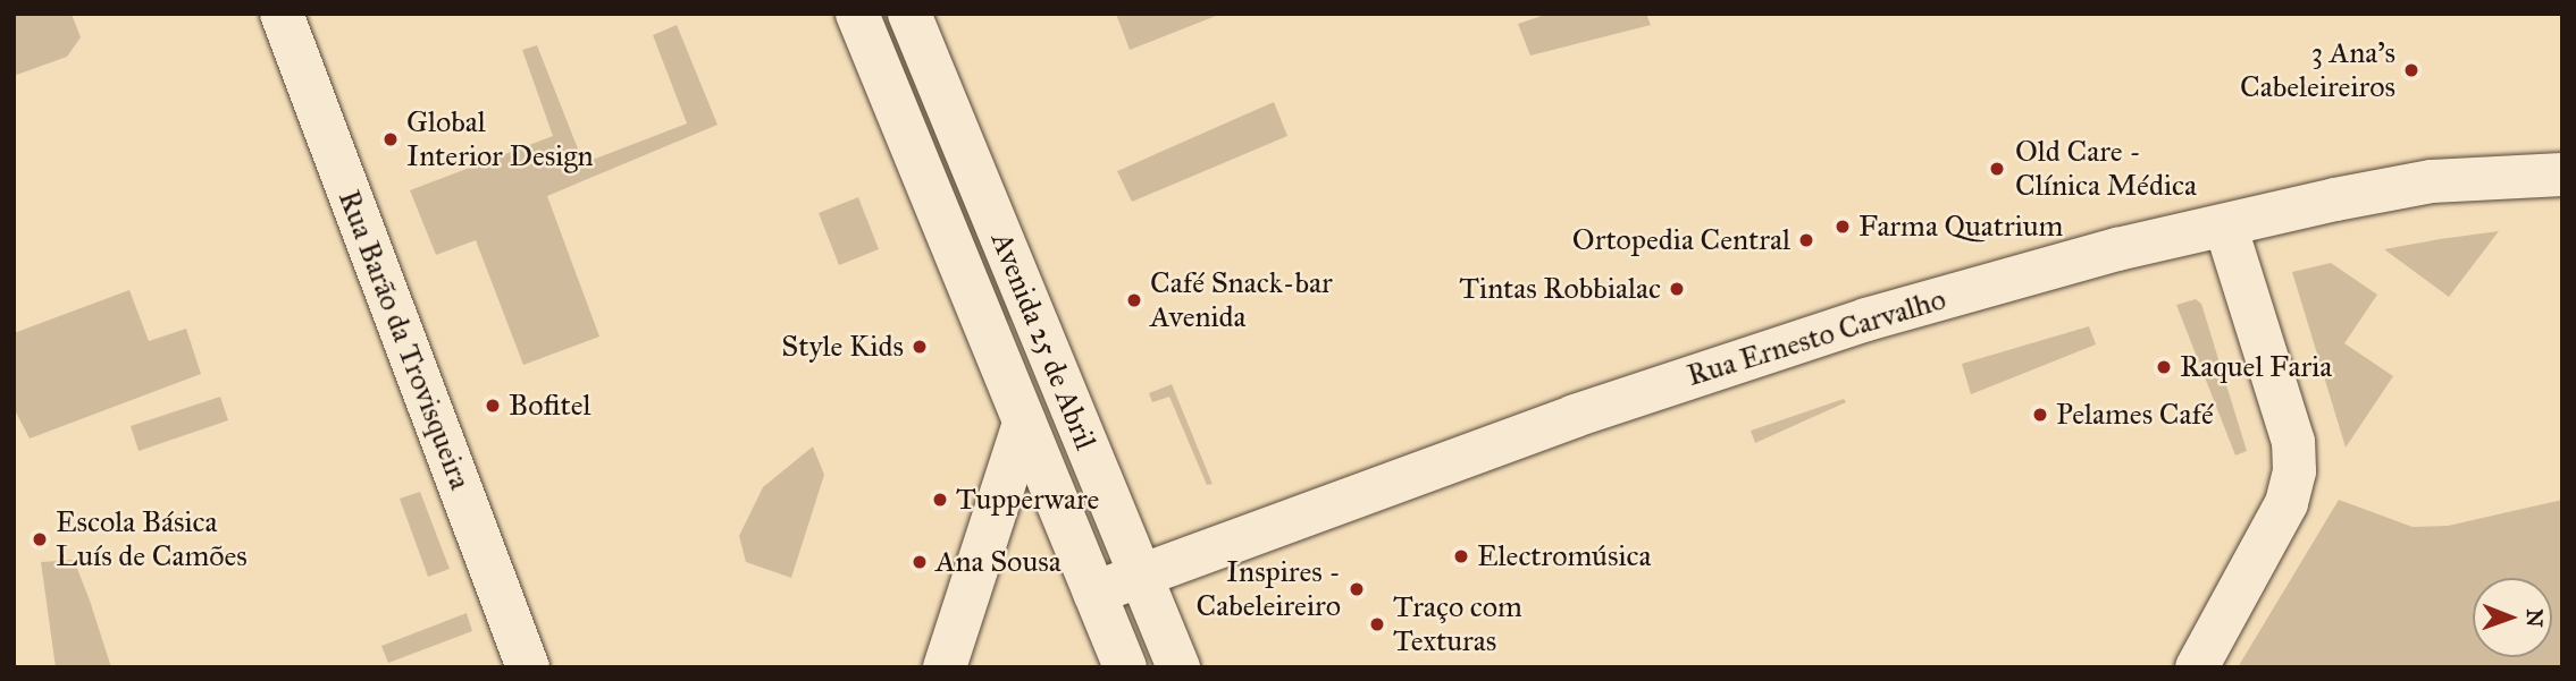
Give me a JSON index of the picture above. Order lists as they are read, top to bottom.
{
  "streets": {
    "street": ["Rua Ernesto Carvalho", "Rua Barão da Trovisqueira", "Avenida 25 de Abril"]
  },
  "crossings": [
    ["Rua Ernesto Carvalho", "Avenida 25 de Abril"]
  ],
  "places": [
    "3 Ana's Cabeleireiros",
    "Global Interior Design",
    "Old Care - Clínica Médica",
    "Farma Quatrium",
    "Ortopedia Central",
    "Tintas Robbialac",
    "Café Snack-bar Avenida",
    "Style Kids",
    "Raquel Faria",
    "Bofitel",
    "Pelames Café",
    "Tupperware",
    "Escola Básica Luís de Camões",
    "Electromúsica",
    "Ana Sousa",
    "Inspires - Cabeleireiro",
    "Traço com Texturas"
  ],
  "north": "right"
}
